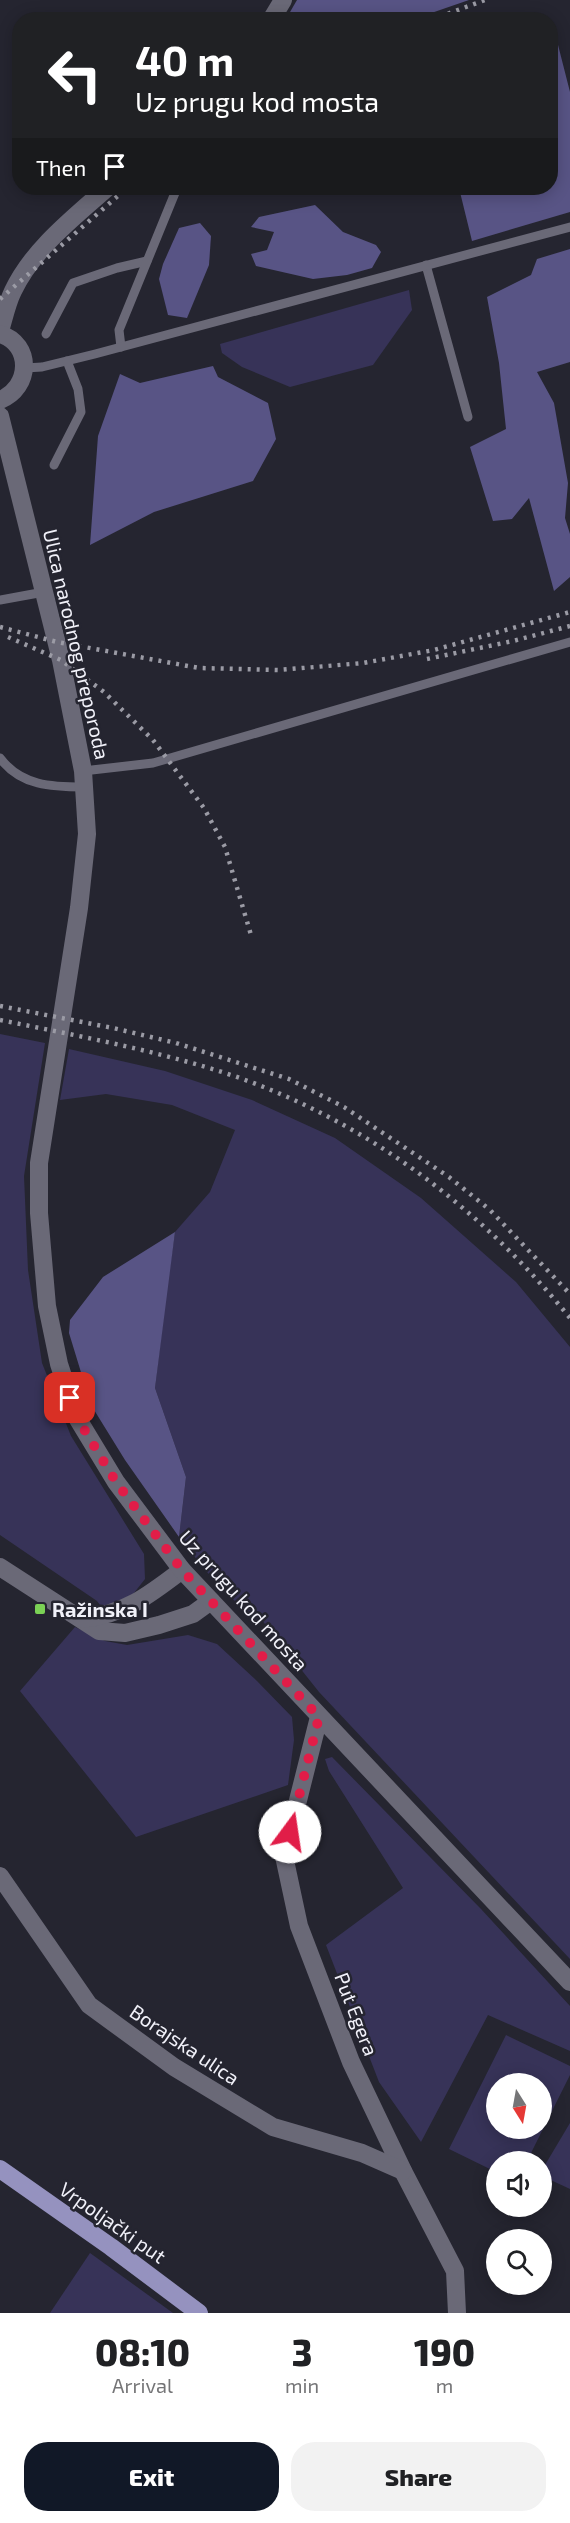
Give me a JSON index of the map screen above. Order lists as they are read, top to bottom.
{
  "streets": {
    "main road": ["Vrpoljački put"],
    "street": [
      "Ulica narodnog preporoda",
      "Uz prugu kod mosta",
      "Put Egera",
      "Borajska ulica"
    ]
  },
  "crossings": [
    ["Ulica narodnog preporoda", "Uz prugu kod mosta"],
    ["Uz prugu kod mosta", "Put Egera"],
    ["Put Egera", "Borajska ulica"]
  ],
  "places": {
    "transit": ["Ražinska I"]
  },
  "north": "bottom",
  "page": {
    "turn": ["40 m", "Uz prugu kod mosta"],
    "then": "Then",
    "eta": [
      "08:10",
      "Arrival",
      "3",
      "min",
      "190",
      "m"
    ],
    "buttons": ["Exit", "Share"]
  }
}
